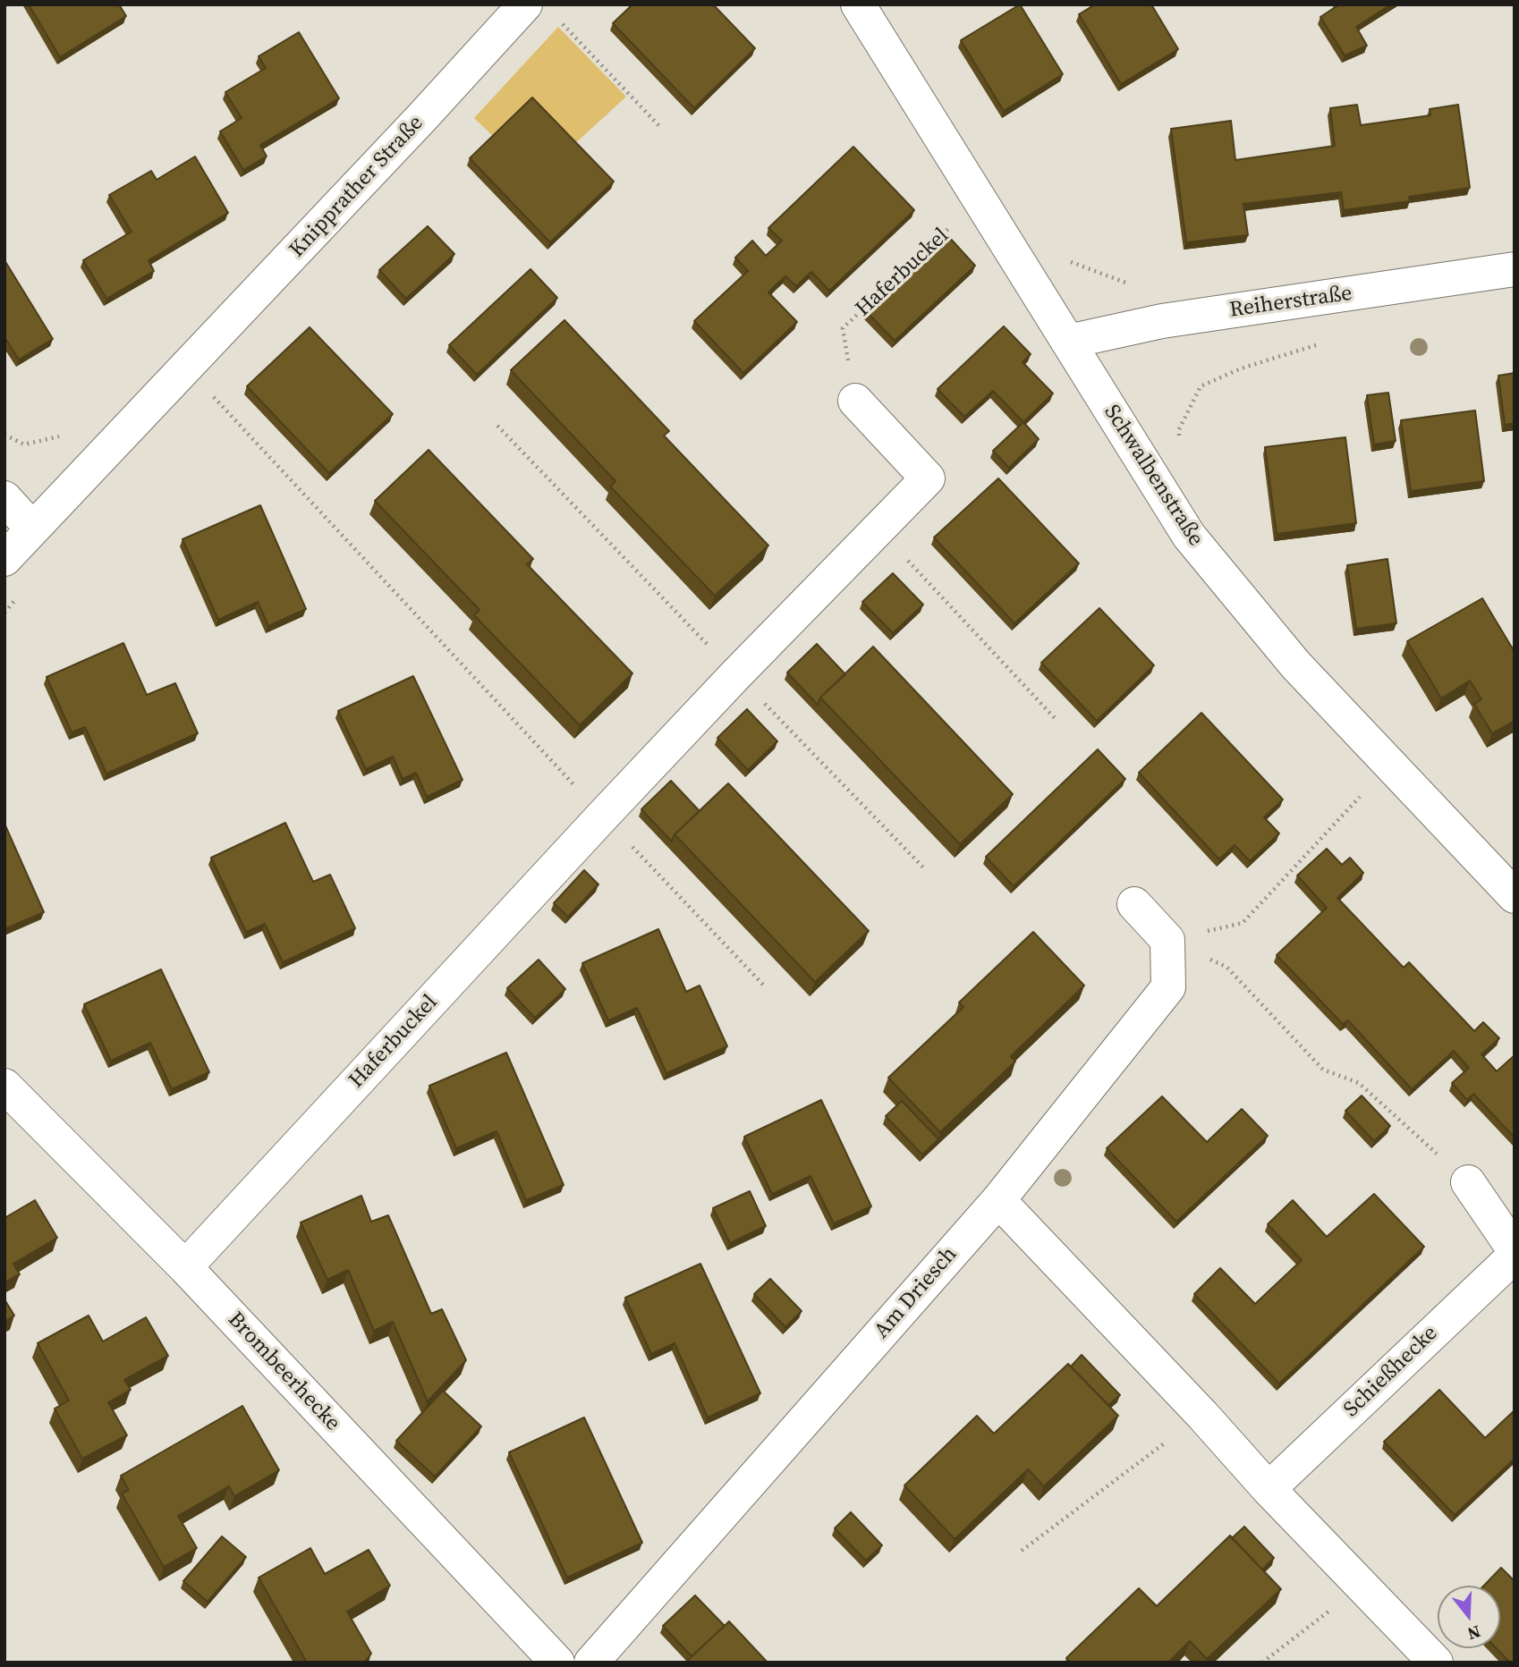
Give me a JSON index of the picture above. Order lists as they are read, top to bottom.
{
  "streets": {
    "street": [
      "Knipprather Straße",
      "Haferbuckel",
      "Reiherstraße",
      "Schwalbenstraße",
      "Am Driesch",
      "Brombeerhecke",
      "Schießhecke"
    ]
  },
  "crossings": [
    ["Haferbuckel", "Schwalbenstraße"],
    ["Haferbuckel", "Brombeerhecke"],
    ["Reiherstraße", "Schwalbenstraße"]
  ],
  "north": "bottom"
}
